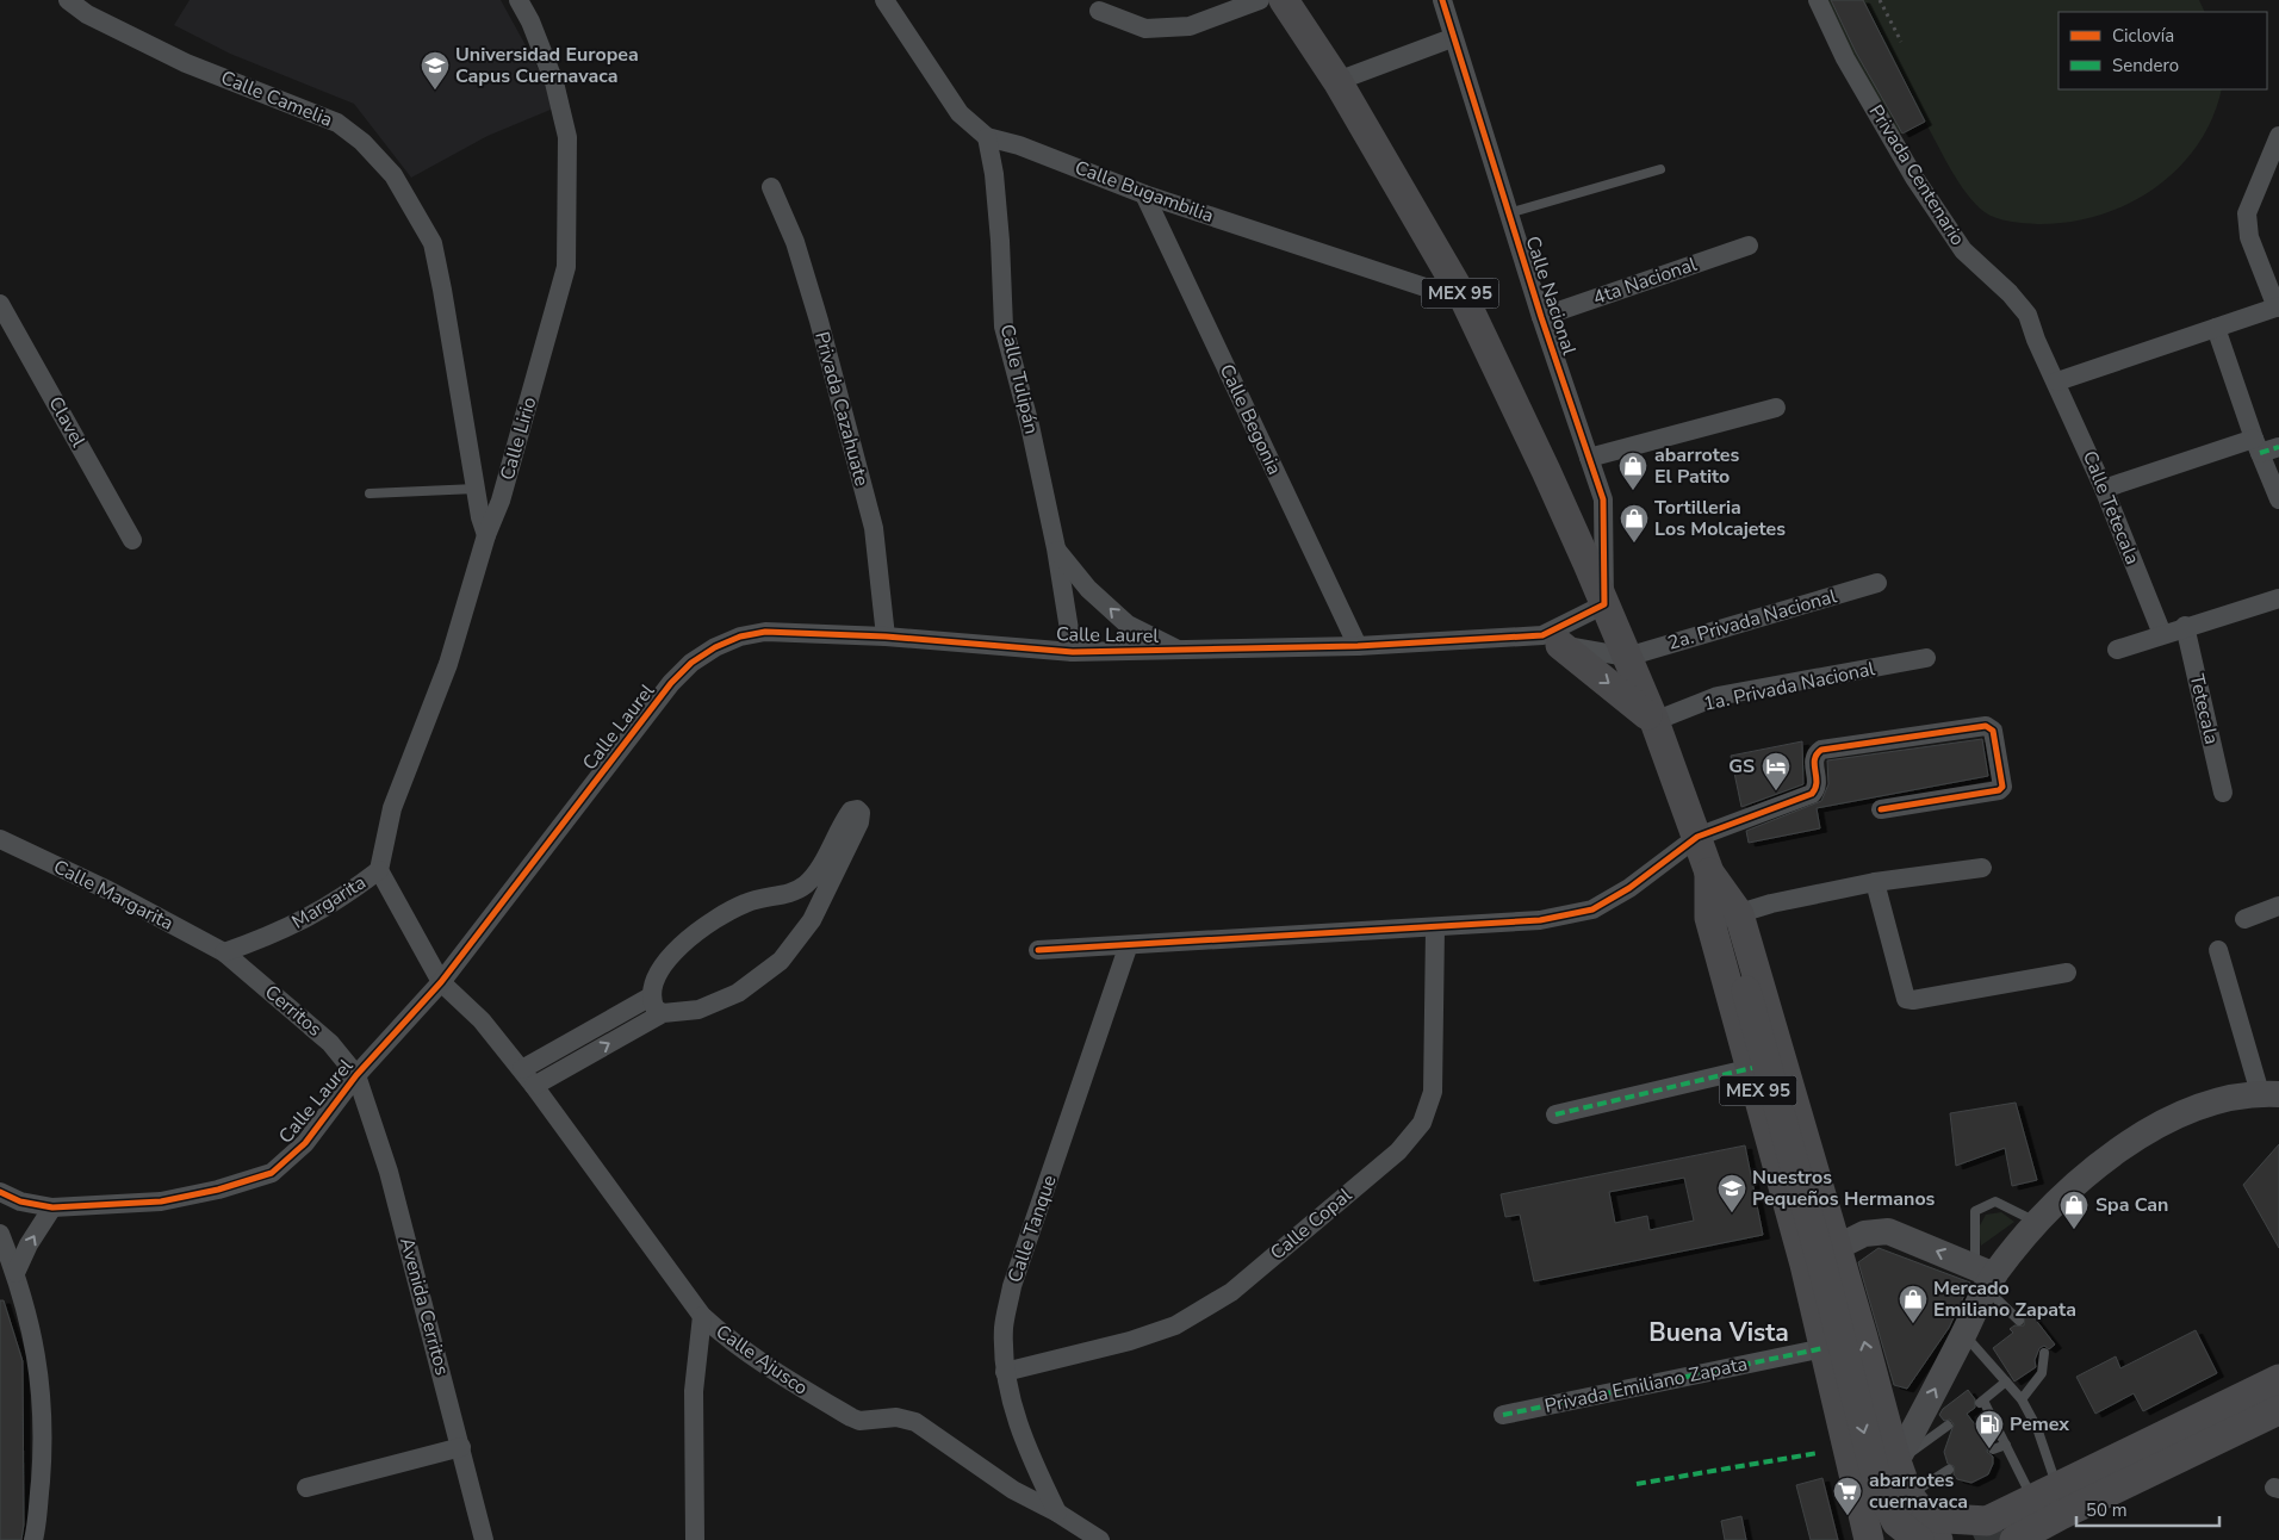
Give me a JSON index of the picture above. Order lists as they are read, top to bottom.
{
  "streets": {
    "main road": ["MEX 95"],
    "street": [
      "Calle Camelia",
      "Privada Centenario",
      "Calle Bugambilia",
      "4ta Nacional",
      "Calle Nacional",
      "Calle Tulipán",
      "Privada Cazahuate",
      "Calle Begonia",
      "Clavel",
      "Calle Lirio",
      "Calle Tetecala",
      "2a. Privada Nacional",
      "Calle Laurel",
      "1a. Privada Nacional",
      "Tetecala",
      "Calle Margarita",
      "Margarita",
      "Cerritos",
      "Calle Copal",
      "Calle Tanque",
      "Avenida Cerritos",
      "Calle Ajusco",
      "Privada Emiliano Zapata"
    ]
  },
  "crossings": [
    ["Calle Camelia", "Calle Lirio"],
    ["Privada Centenario", "Calle Tetecala"],
    ["Calle Bugambilia", "MEX 95"],
    ["Calle Bugambilia", "Calle Tulipán"],
    ["Calle Bugambilia", "Calle Begonia"],
    ["4ta Nacional", "Calle Nacional"],
    ["MEX 95", "Calle Nacional"],
    ["MEX 95", "2a. Privada Nacional"],
    ["MEX 95", "Calle Laurel"],
    ["MEX 95", "1a. Privada Nacional"],
    ["MEX 95", "Privada Emiliano Zapata"],
    ["Calle Nacional", "Calle Laurel"],
    ["Calle Tulipán", "Calle Laurel"],
    ["Privada Cazahuate", "Calle Laurel"],
    ["Calle Begonia", "Calle Laurel"],
    ["Calle Lirio", "Margarita"],
    ["2a. Privada Nacional", "Calle Laurel"],
    ["Calle Laurel", "Margarita"],
    ["Calle Laurel", "Cerritos"],
    ["Calle Laurel", "Avenida Cerritos"],
    ["Calle Laurel", "Calle Ajusco"],
    ["Calle Margarita", "Margarita"],
    ["Calle Margarita", "Cerritos"],
    ["Margarita", "Cerritos"],
    ["Margarita", "Calle Ajusco"],
    ["Cerritos", "Avenida Cerritos"],
    ["Calle Copal", "Calle Tanque"],
    ["Calle Tanque", "Calle Ajusco"]
  ],
  "districts": ["Buena Vista"],
  "places": {
    "school or university": ["Universidad Europea Capus Cuernavaca", "Nuestros Pequeños Hermanos"],
    "shop": [
      "abarrotes El Patito",
      "Tortilleria Los Molcajetes",
      "Spa Can",
      "Mercado Emiliano Zapata"
    ],
    "hotel": ["GS"],
    "fuel station": ["Pemex"],
    "supermarket": ["abarrotes cuernavaca"]
  },
  "legend": ["Ciclovía", "Sendero"],
  "scale_bar": "50 m"
}
